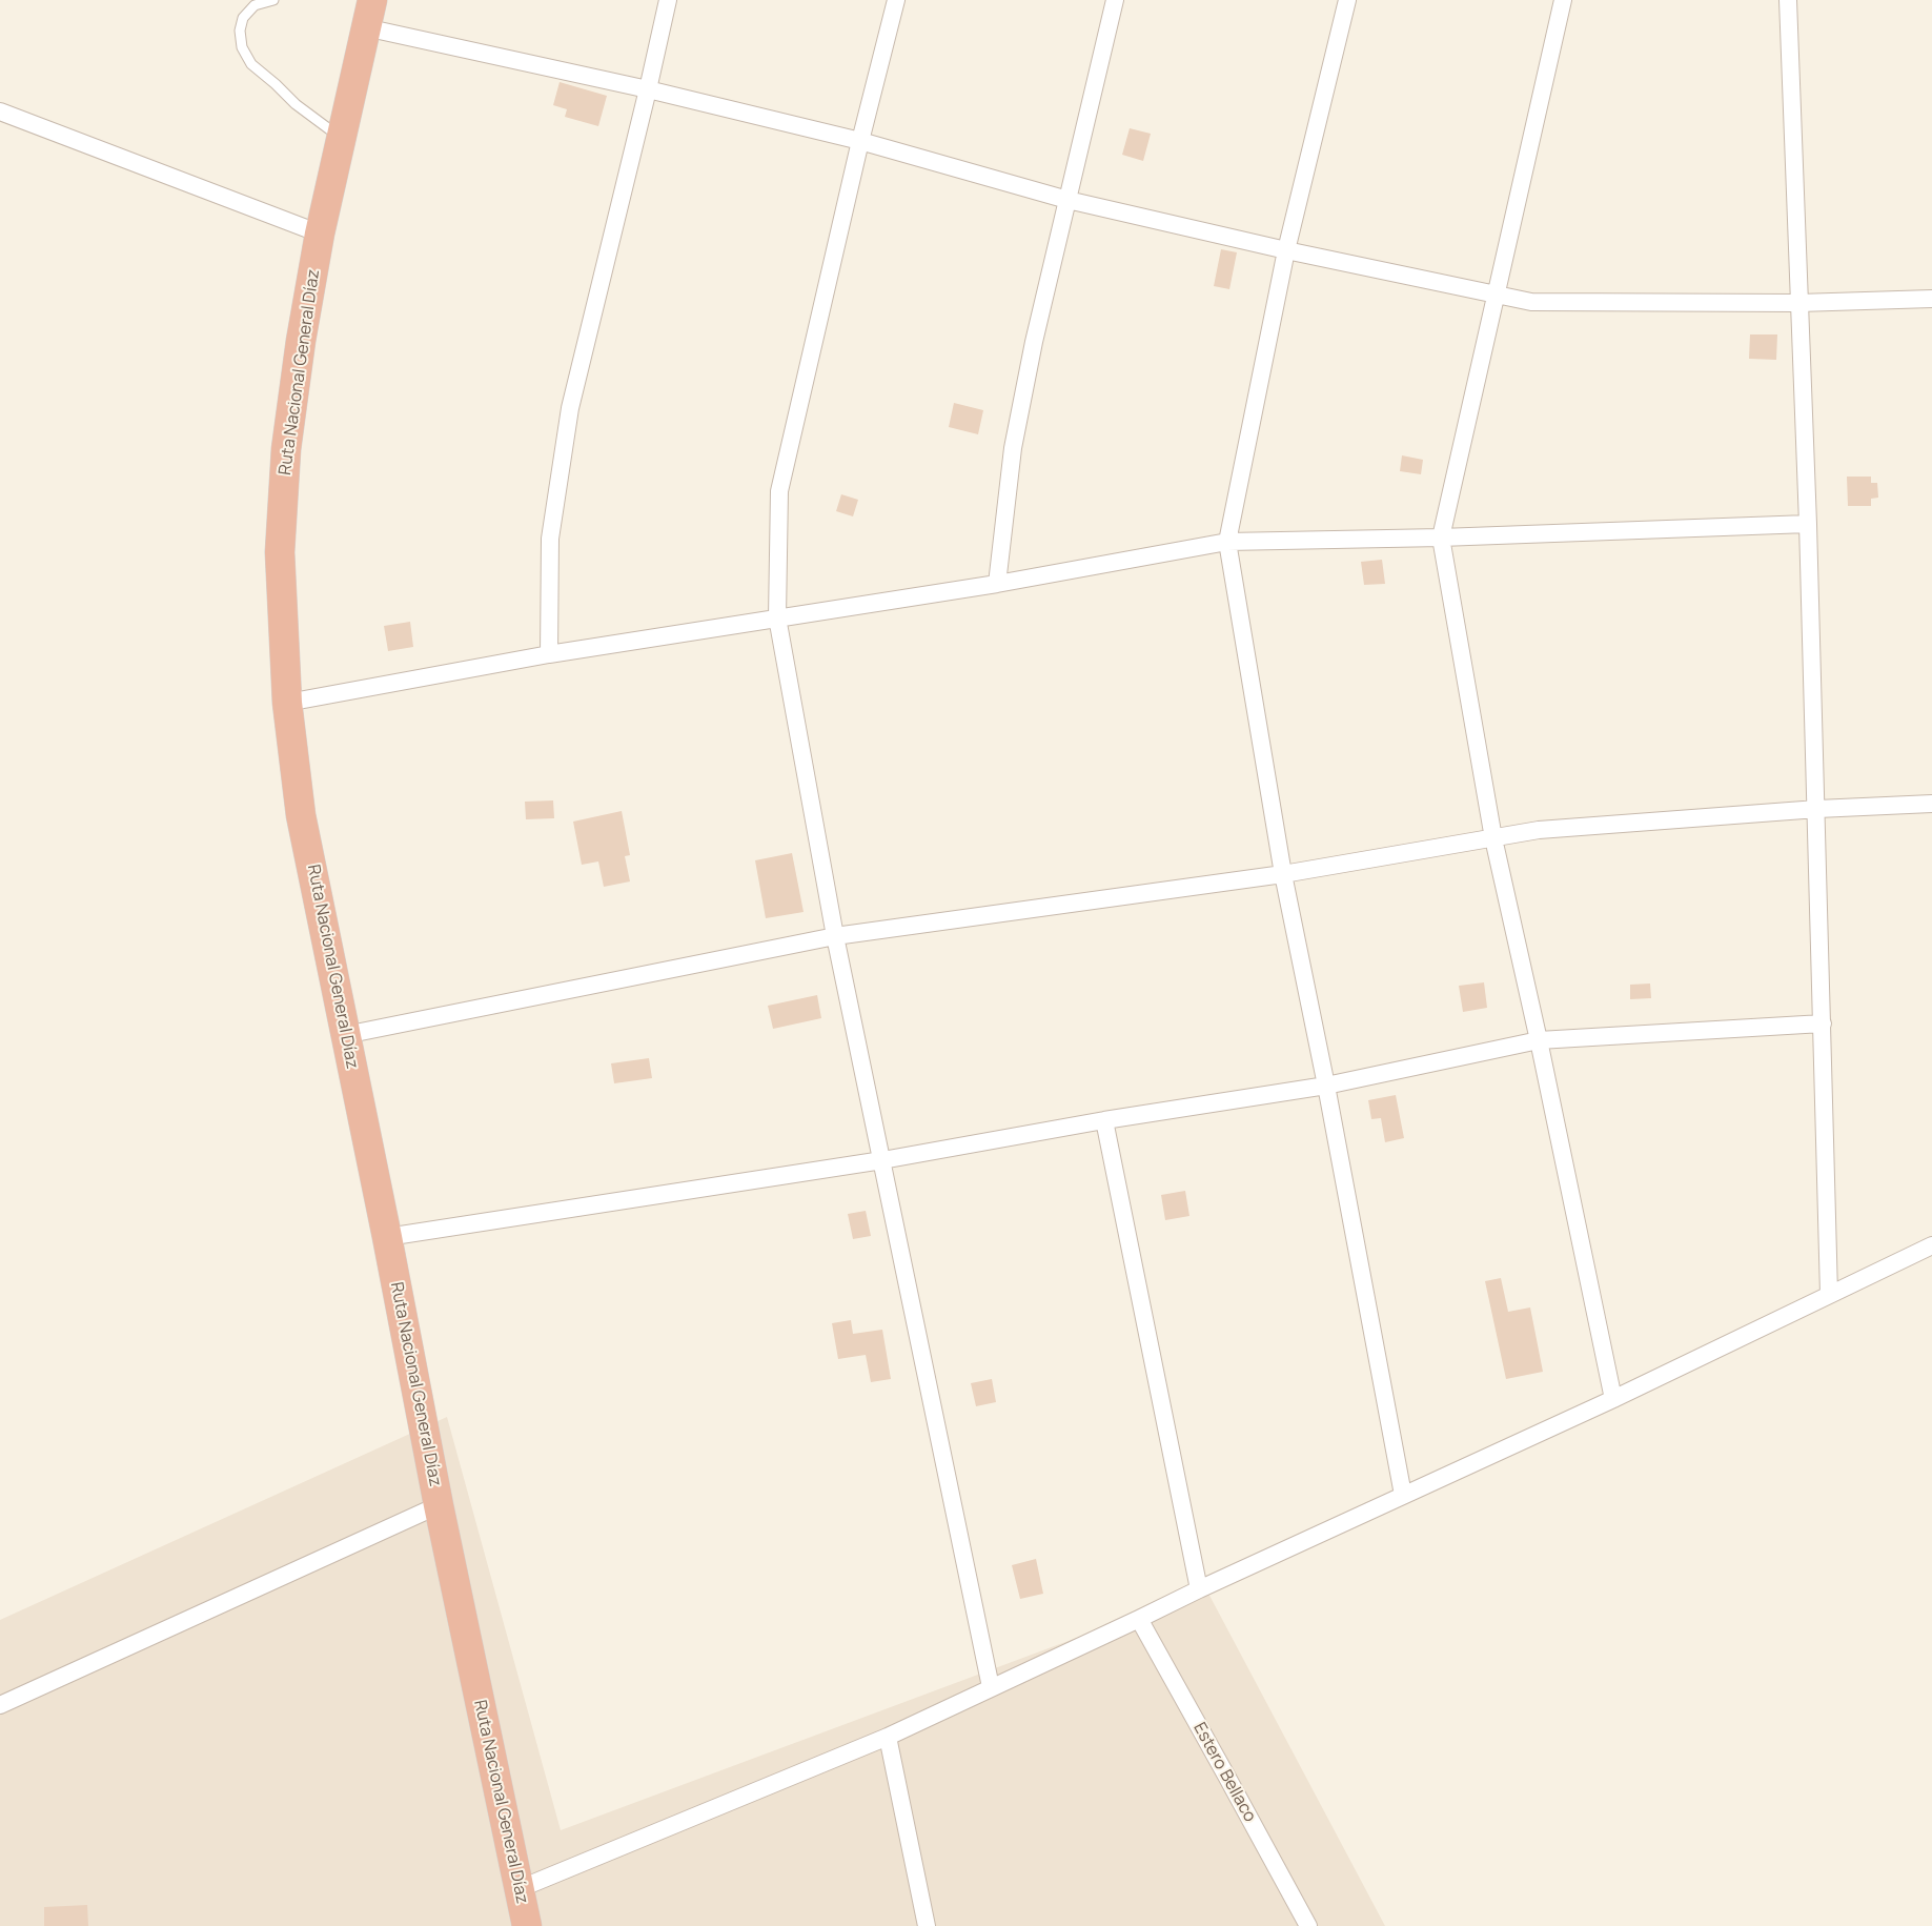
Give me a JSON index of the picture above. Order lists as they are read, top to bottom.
{
  "streets": {
    "highway": ["Ruta Nacional General Díaz"],
    "street": ["Estero Bellaco"]
  }
}
